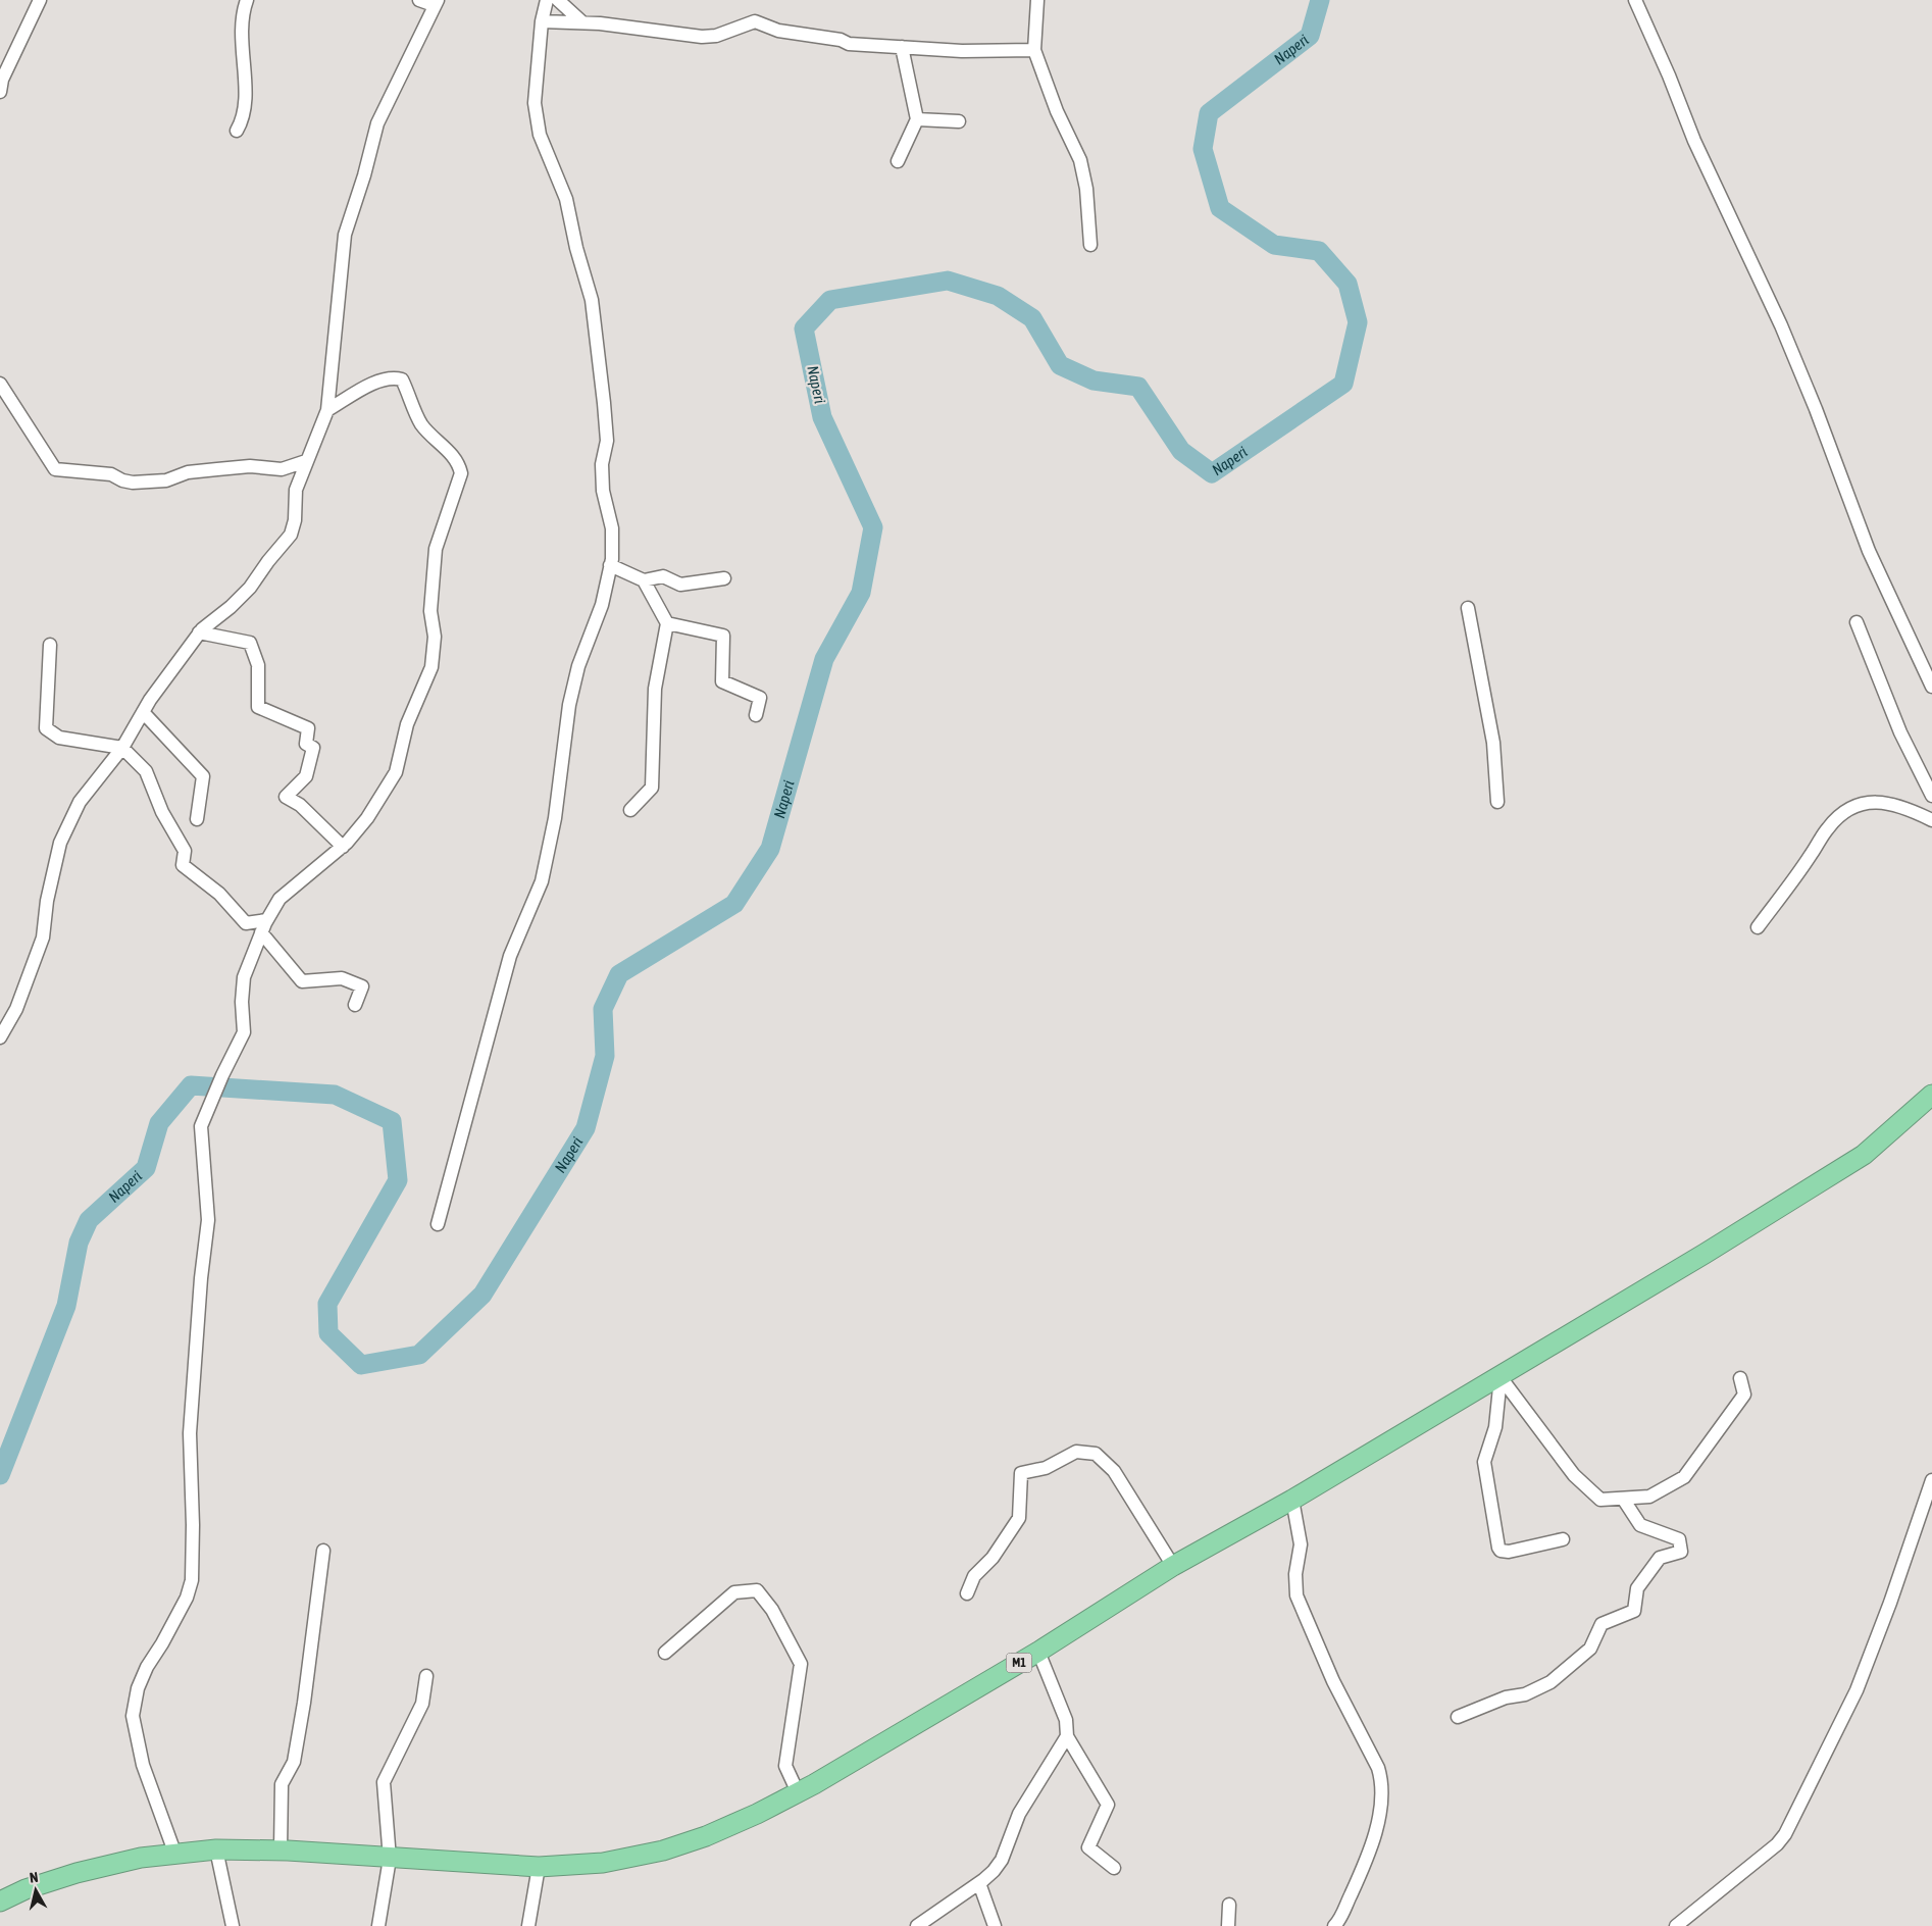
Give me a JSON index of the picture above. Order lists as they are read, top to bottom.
{
  "streets": {
    "highway": ["M1"]
  },
  "water": ["Naperi"],
  "north": "top"
}
